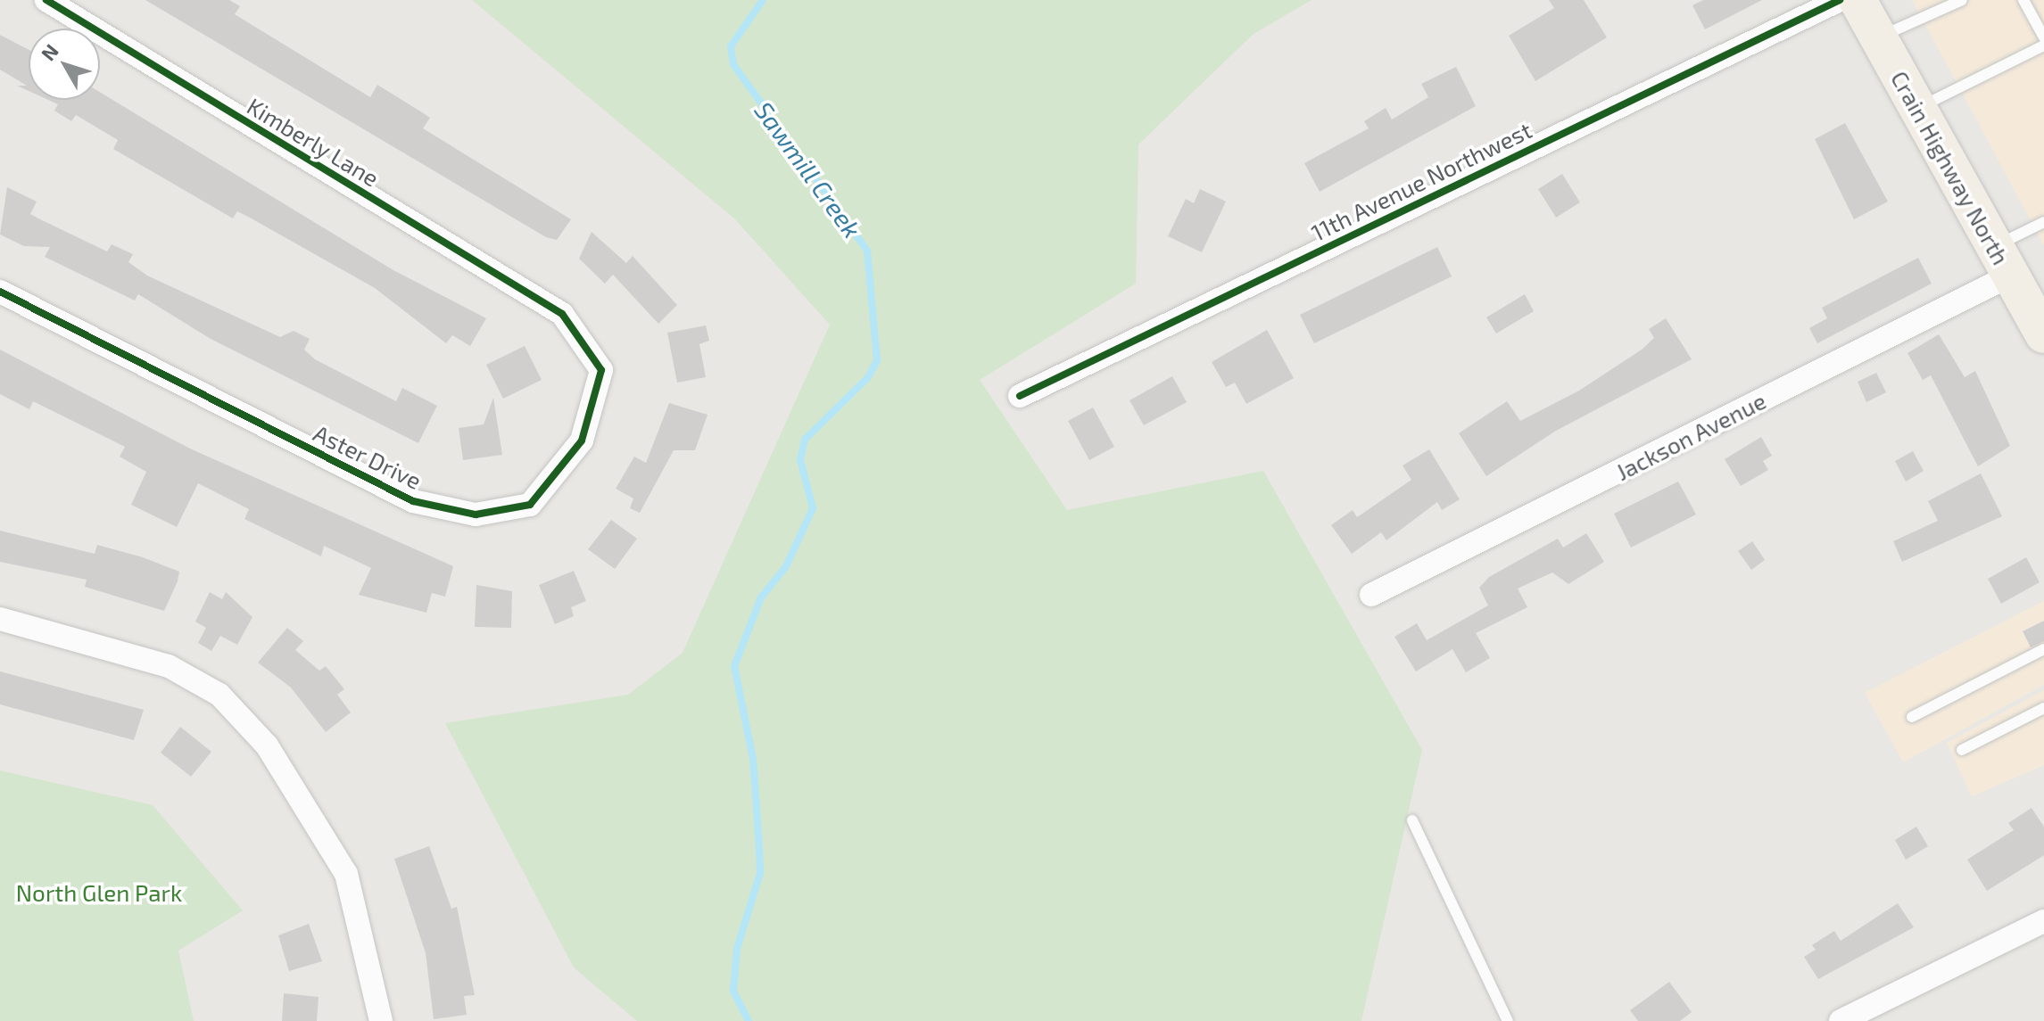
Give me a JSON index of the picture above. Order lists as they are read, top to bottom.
{
  "streets": {
    "main road": ["Crain Highway North"],
    "street": [
      "Kimberly Lane",
      "11th Avenue Northwest",
      "Jackson Avenue",
      "Aster Drive"
    ]
  },
  "crossings": [
    ["Kimberly Lane", "Aster Drive"],
    ["Crain Highway North", "Jackson Avenue"]
  ],
  "water": ["Sawmill Creek"],
  "parks": ["North Glen Park"],
  "north": "top left"
}
